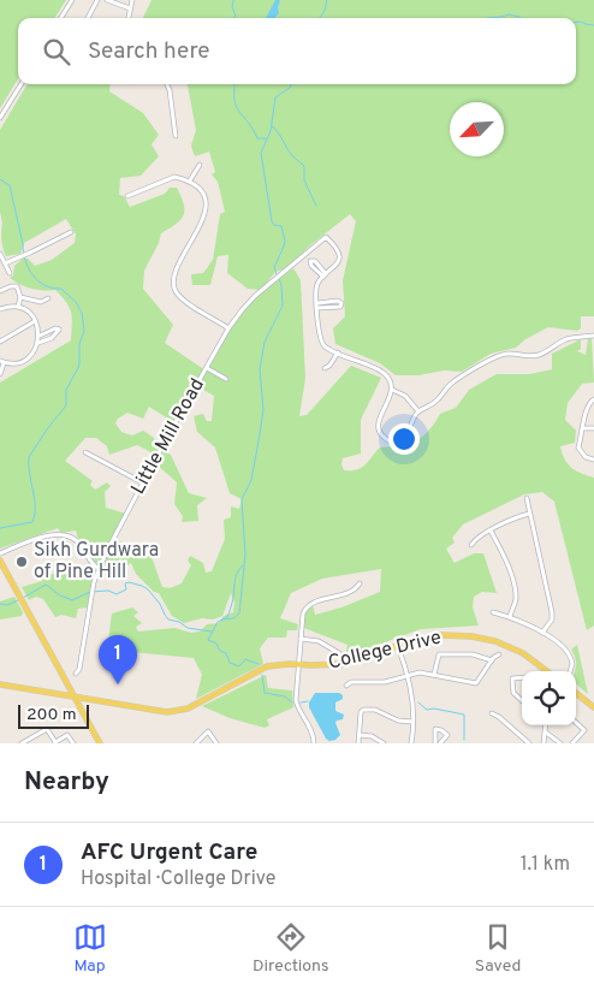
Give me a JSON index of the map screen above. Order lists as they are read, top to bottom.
{
  "streets": {
    "main road": ["College Drive"],
    "street": ["Little Mill Road"]
  },
  "places": ["Sikh Gurdwara of Pine Hill"],
  "scale_bar": "200 m",
  "north": "bottom left",
  "page": {
    "search": "Search here",
    "pins": "1",
    "scale": "200 m",
    "heading": "Nearby",
    "list": [
      {
        "mark": "1",
        "name": "AFC Urgent Care",
        "note": "Hospital · College Drive",
        "value": "1.1 km"
      }
    ],
    "nav": ["Map", "Directions", "Saved"]
  }
}
